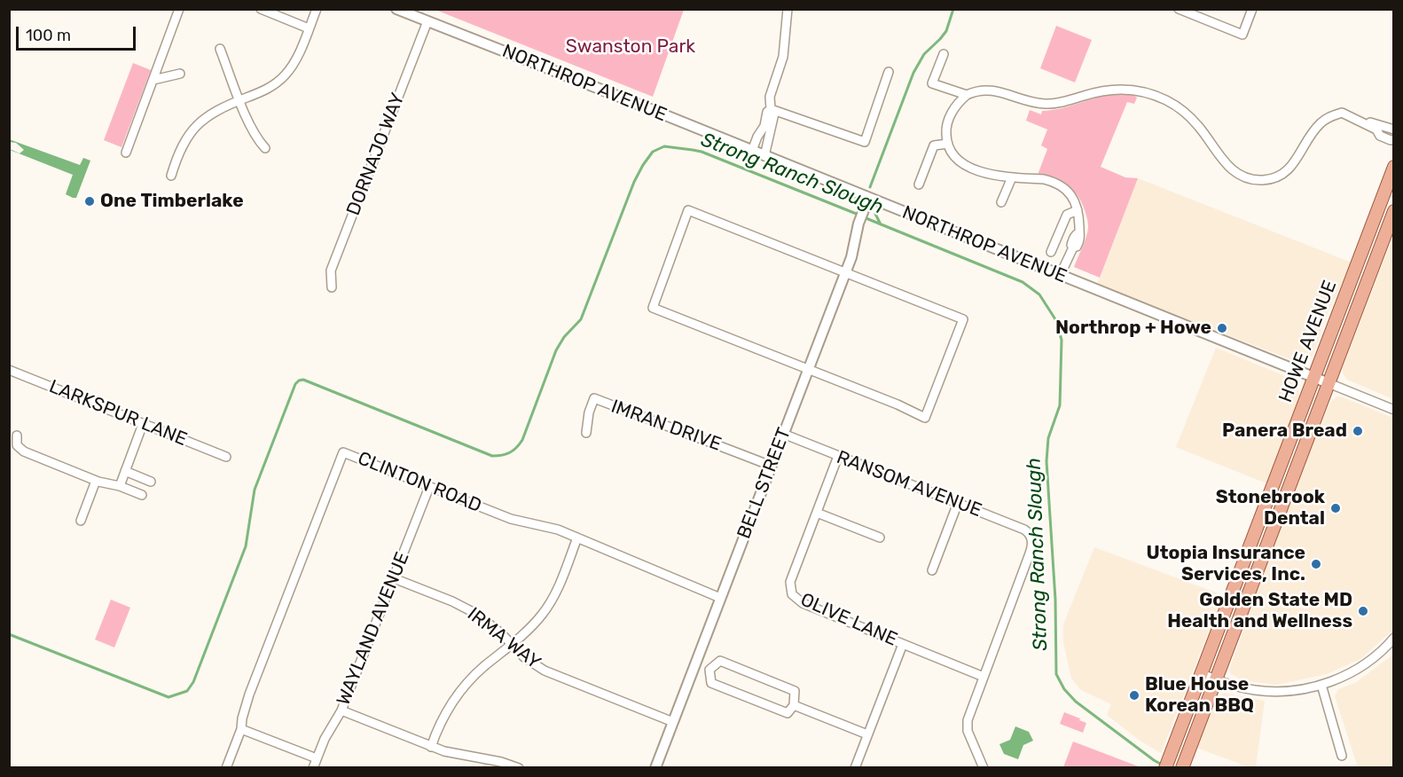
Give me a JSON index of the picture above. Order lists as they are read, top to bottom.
{
  "streets": {
    "main road": ["HOWE AVENUE"],
    "street": [
      "NORTHROP AVENUE",
      "DORNAJO WAY",
      "LARKSPUR LANE",
      "IMRAN DRIVE",
      "CLINTON ROAD",
      "BELL STREET",
      "RANSOM AVENUE",
      "OLIVE LANE",
      "WAYLAND AVENUE",
      "IRMA WAY"
    ]
  },
  "crossings": [
    ["NORTHROP AVENUE", "DORNAJO WAY"],
    ["NORTHROP AVENUE", "HOWE AVENUE"],
    ["NORTHROP AVENUE", "BELL STREET"],
    ["IMRAN DRIVE", "BELL STREET"],
    ["CLINTON ROAD", "BELL STREET"],
    ["CLINTON ROAD", "WAYLAND AVENUE"],
    ["BELL STREET", "RANSOM AVENUE"],
    ["BELL STREET", "IRMA WAY"],
    ["RANSOM AVENUE", "OLIVE LANE"],
    ["WAYLAND AVENUE", "IRMA WAY"]
  ],
  "water": ["Strong Ranch Slough"],
  "parks": ["Swanston Park"],
  "places": [
    "One Timberlake",
    "Northrop + Howe",
    "Panera Bread",
    "Stonebrook Dental",
    "Utopia Insurance Services, Inc.",
    "Golden State MD Health and Wellness",
    "Blue House Korean BBQ"
  ],
  "scale_bar": "100 m"
}
